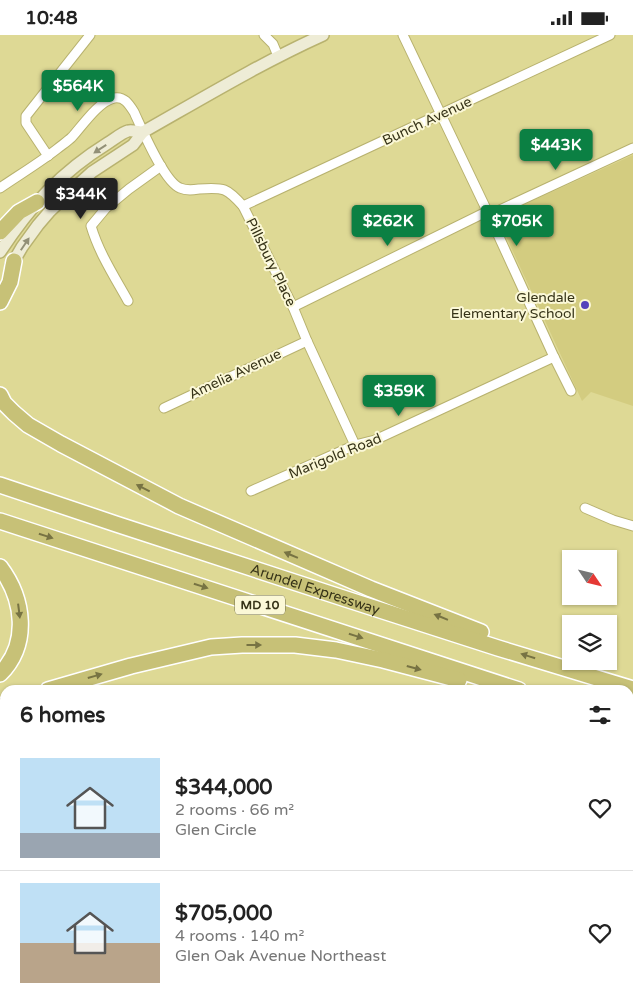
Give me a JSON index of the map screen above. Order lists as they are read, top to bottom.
{
  "streets": {
    "highway": ["Arundel Expressway", "MD 10"],
    "street": [
      "Bunch Avenue",
      "Pillsbury Place",
      "Amelia Avenue",
      "Marigold Road"
    ]
  },
  "crossings": [
    ["Bunch Avenue", "Pillsbury Place"],
    ["Pillsbury Place", "Amelia Avenue"],
    ["Pillsbury Place", "Marigold Road"]
  ],
  "places": ["Glendale Elementary School"],
  "north": "bottom right",
  "page": {
    "status": "10:48",
    "price": [
      "$564K",
      "$443K",
      "$344K",
      "$262K",
      "$705K",
      "$359K"
    ],
    "heading": "6 homes",
    "list": [
      {
        "name": "$344,000",
        "note": "2 rooms · 66 m² · Glen Circle"
      },
      {
        "name": "$705,000",
        "note": "4 rooms · 140 m² · Glen Oak Avenue Northeast"
      }
    ]
  }
}
